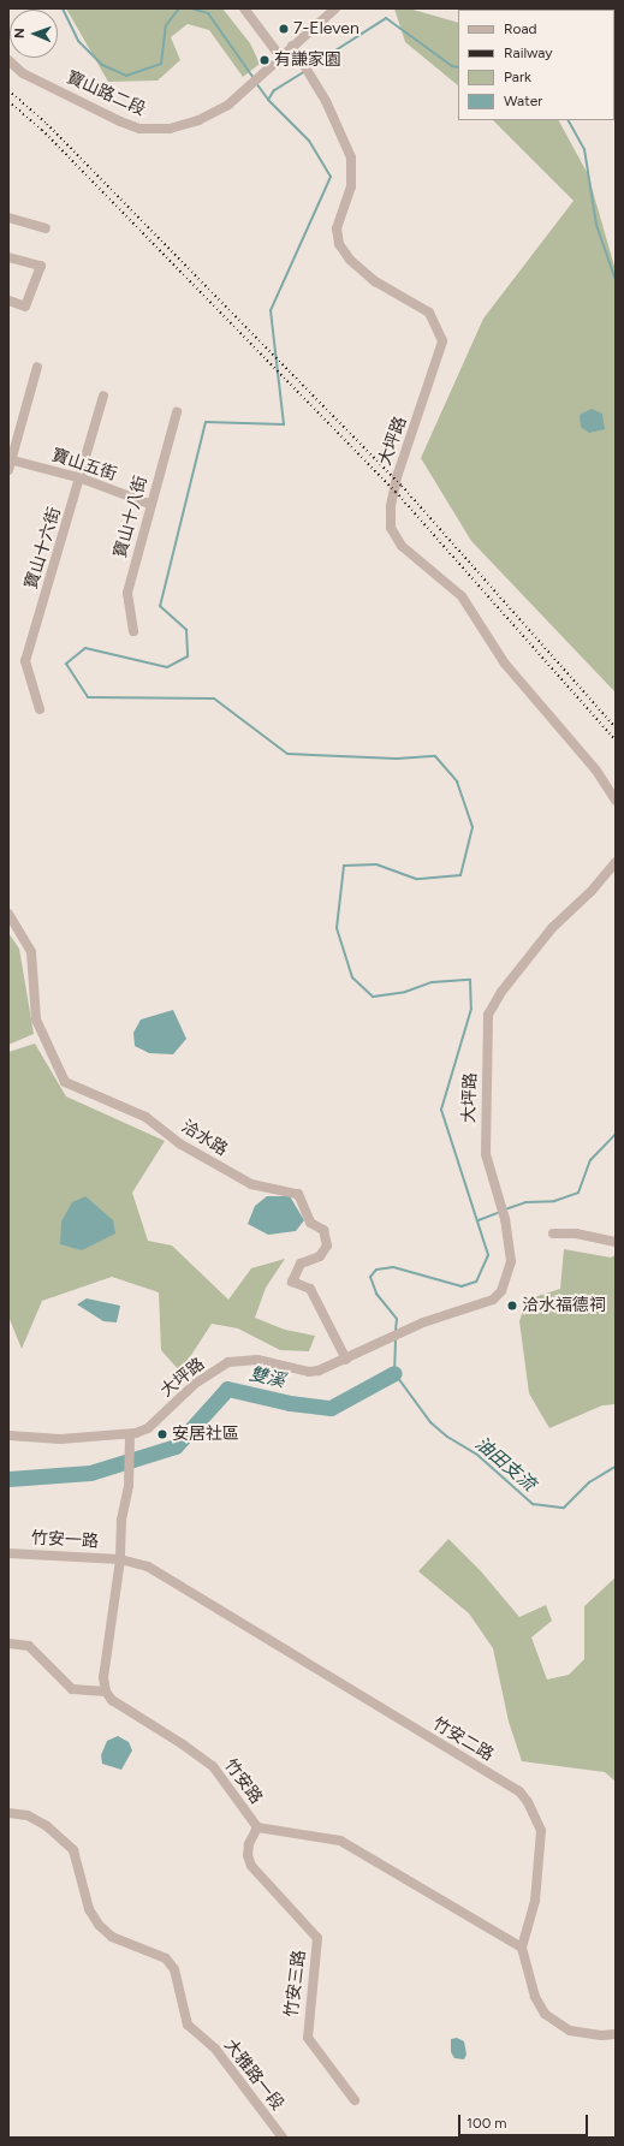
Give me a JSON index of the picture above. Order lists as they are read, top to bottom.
{
  "streets": {
    "street": [
      "寶山路二段",
      "大坪路",
      "寶山五街",
      "寶山十八街",
      "寶山十六街",
      "洽水路",
      "竹安一路",
      "竹安二路",
      "竹安路",
      "竹安三路",
      "大雅路一段"
    ]
  },
  "crossings": [
    ["大坪路", "洽水路"],
    ["寶山五街", "寶山十八街"],
    ["寶山五街", "寶山十六街"],
    ["竹安一路", "竹安二路"],
    ["竹安二路", "竹安路"],
    ["竹安路", "竹安三路"]
  ],
  "water": ["雙溪", "油田支流"],
  "places": [
    "7-Eleven",
    "有謙家園",
    "洽水福德祠",
    "安居社區"
  ],
  "legend": [
    "Road",
    "Railway",
    "Park",
    "Water"
  ],
  "scale_bar": "100 m",
  "north": "left"
}
